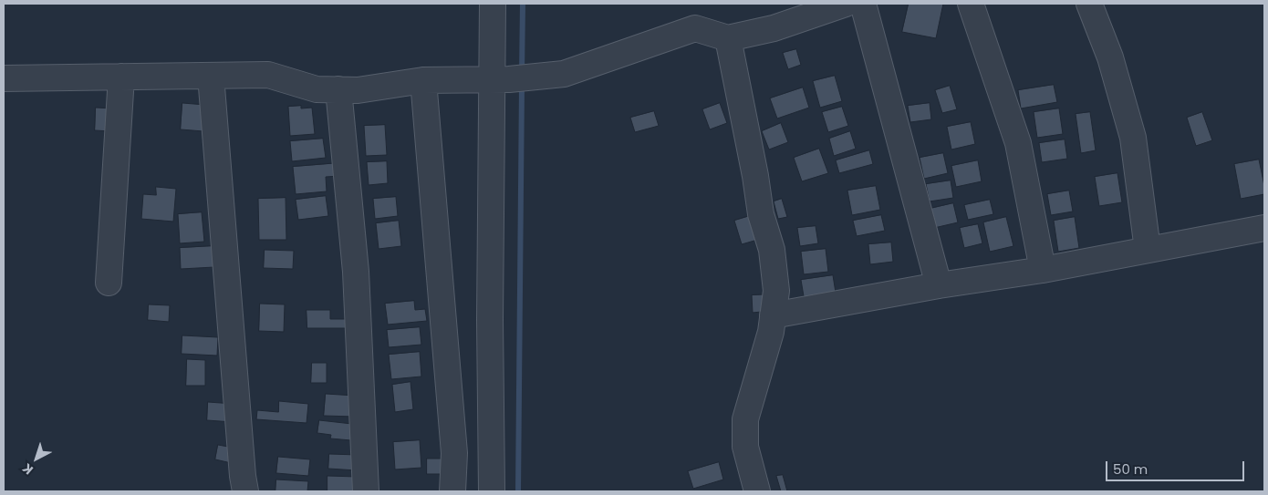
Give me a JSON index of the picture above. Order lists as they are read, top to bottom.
{
  "scale_bar": "50 m",
  "north": "bottom left"
}
